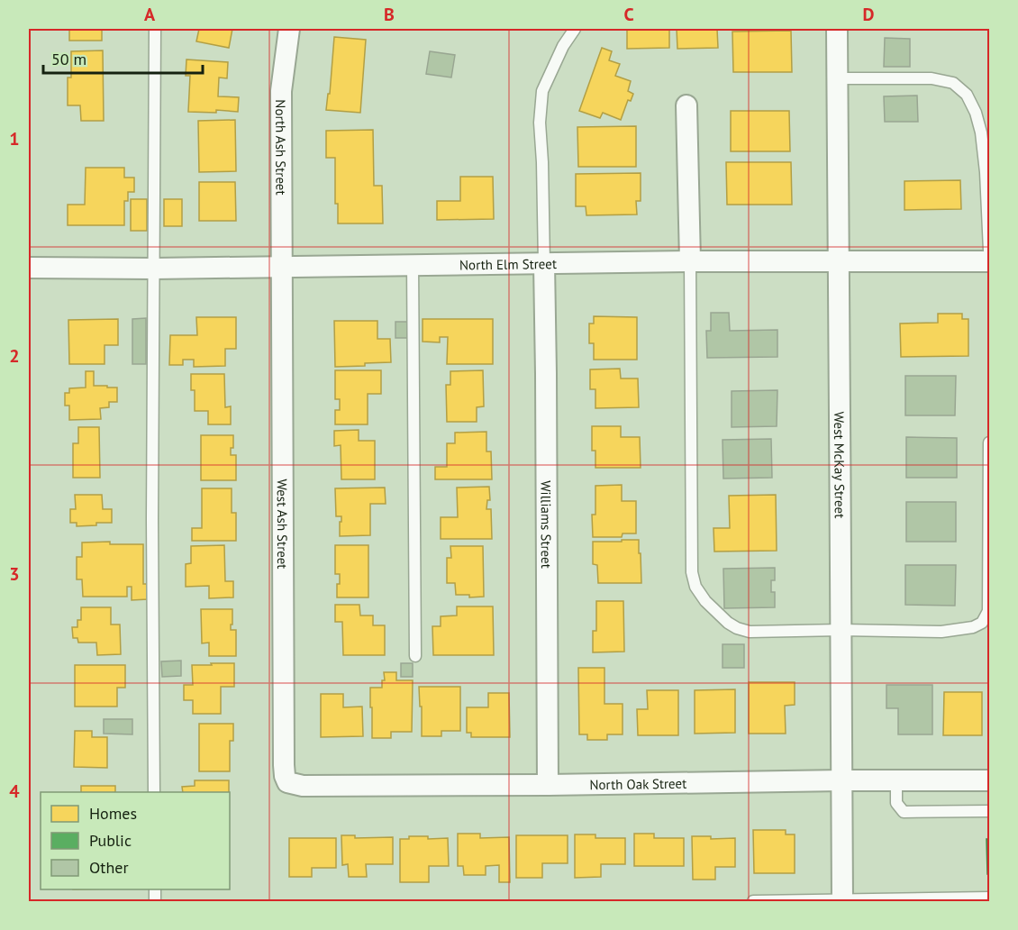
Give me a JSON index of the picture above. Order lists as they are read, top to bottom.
{
  "streets": {
    "street": [
      "North Ash Street",
      "North Elm Street",
      "West McKay Street",
      "Williams Street",
      "West Ash Street",
      "North Oak Street"
    ]
  },
  "crossings": [
    ["North Ash Street", "North Elm Street"],
    ["North Ash Street", "West Ash Street"],
    ["North Elm Street", "West McKay Street"],
    ["North Elm Street", "Williams Street"],
    ["North Elm Street", "West Ash Street"],
    ["West McKay Street", "North Oak Street"],
    ["Williams Street", "North Oak Street"],
    ["West Ash Street", "North Oak Street"]
  ],
  "legend": ["Homes", "Public", "Other"],
  "scale_bar": "50 m",
  "grid": {
    "columns": [
      "A",
      "B",
      "C",
      "D"
    ],
    "rows": [
      "1",
      "2",
      "3",
      "4"
    ]
  }
}
